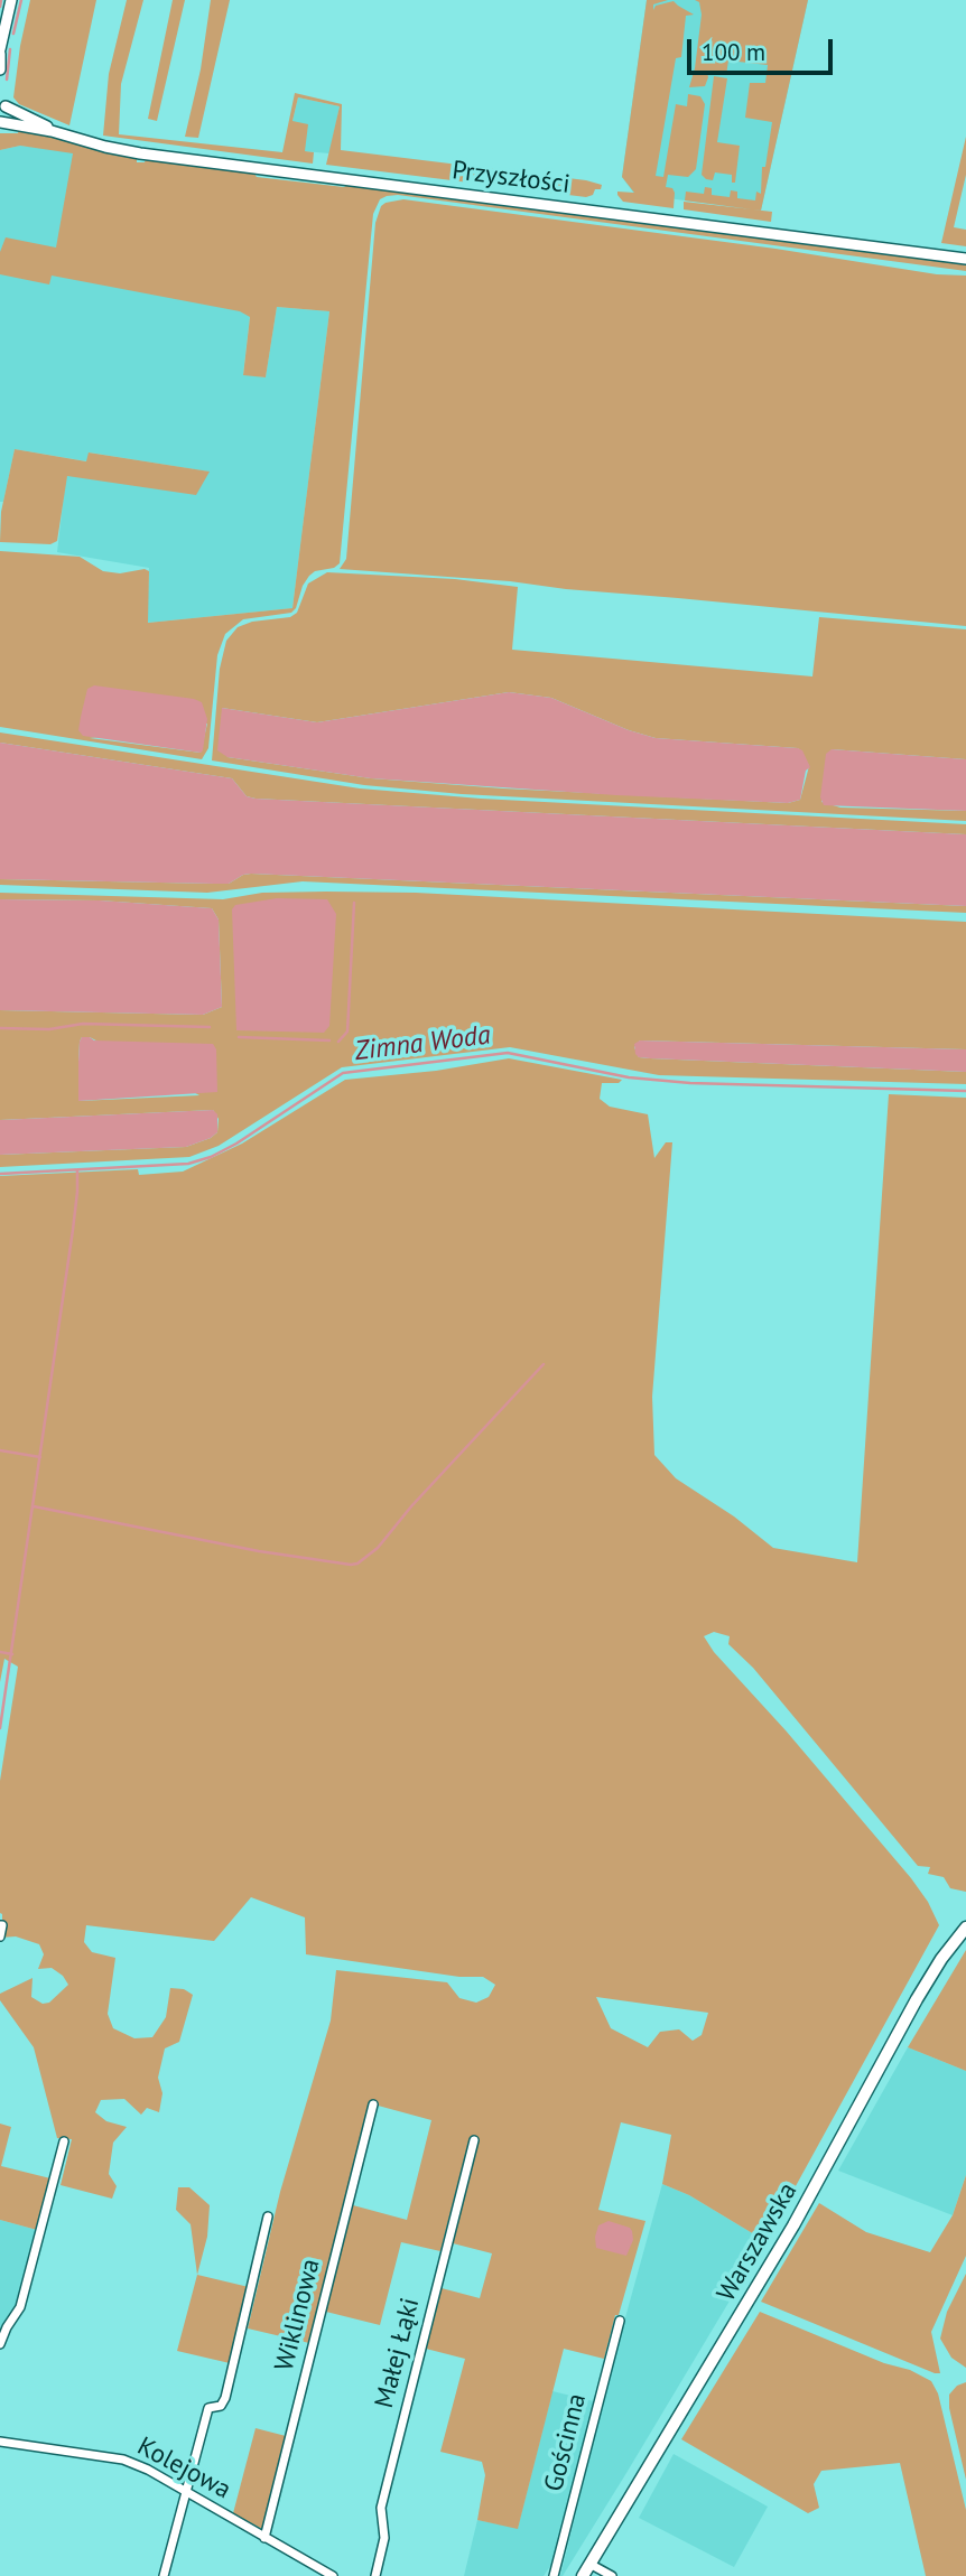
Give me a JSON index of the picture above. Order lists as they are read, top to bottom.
{
  "streets": {
    "main road": ["Warszawska"],
    "street": [
      "Przyszłości",
      "Wiklinowa",
      "Małej Łąki",
      "Gościnna",
      "Kolejowa"
    ]
  },
  "crossings": [
    ["Wiklinowa", "Kolejowa"]
  ],
  "water": ["Zimna Woda"],
  "scale_bar": "100 m"
}
